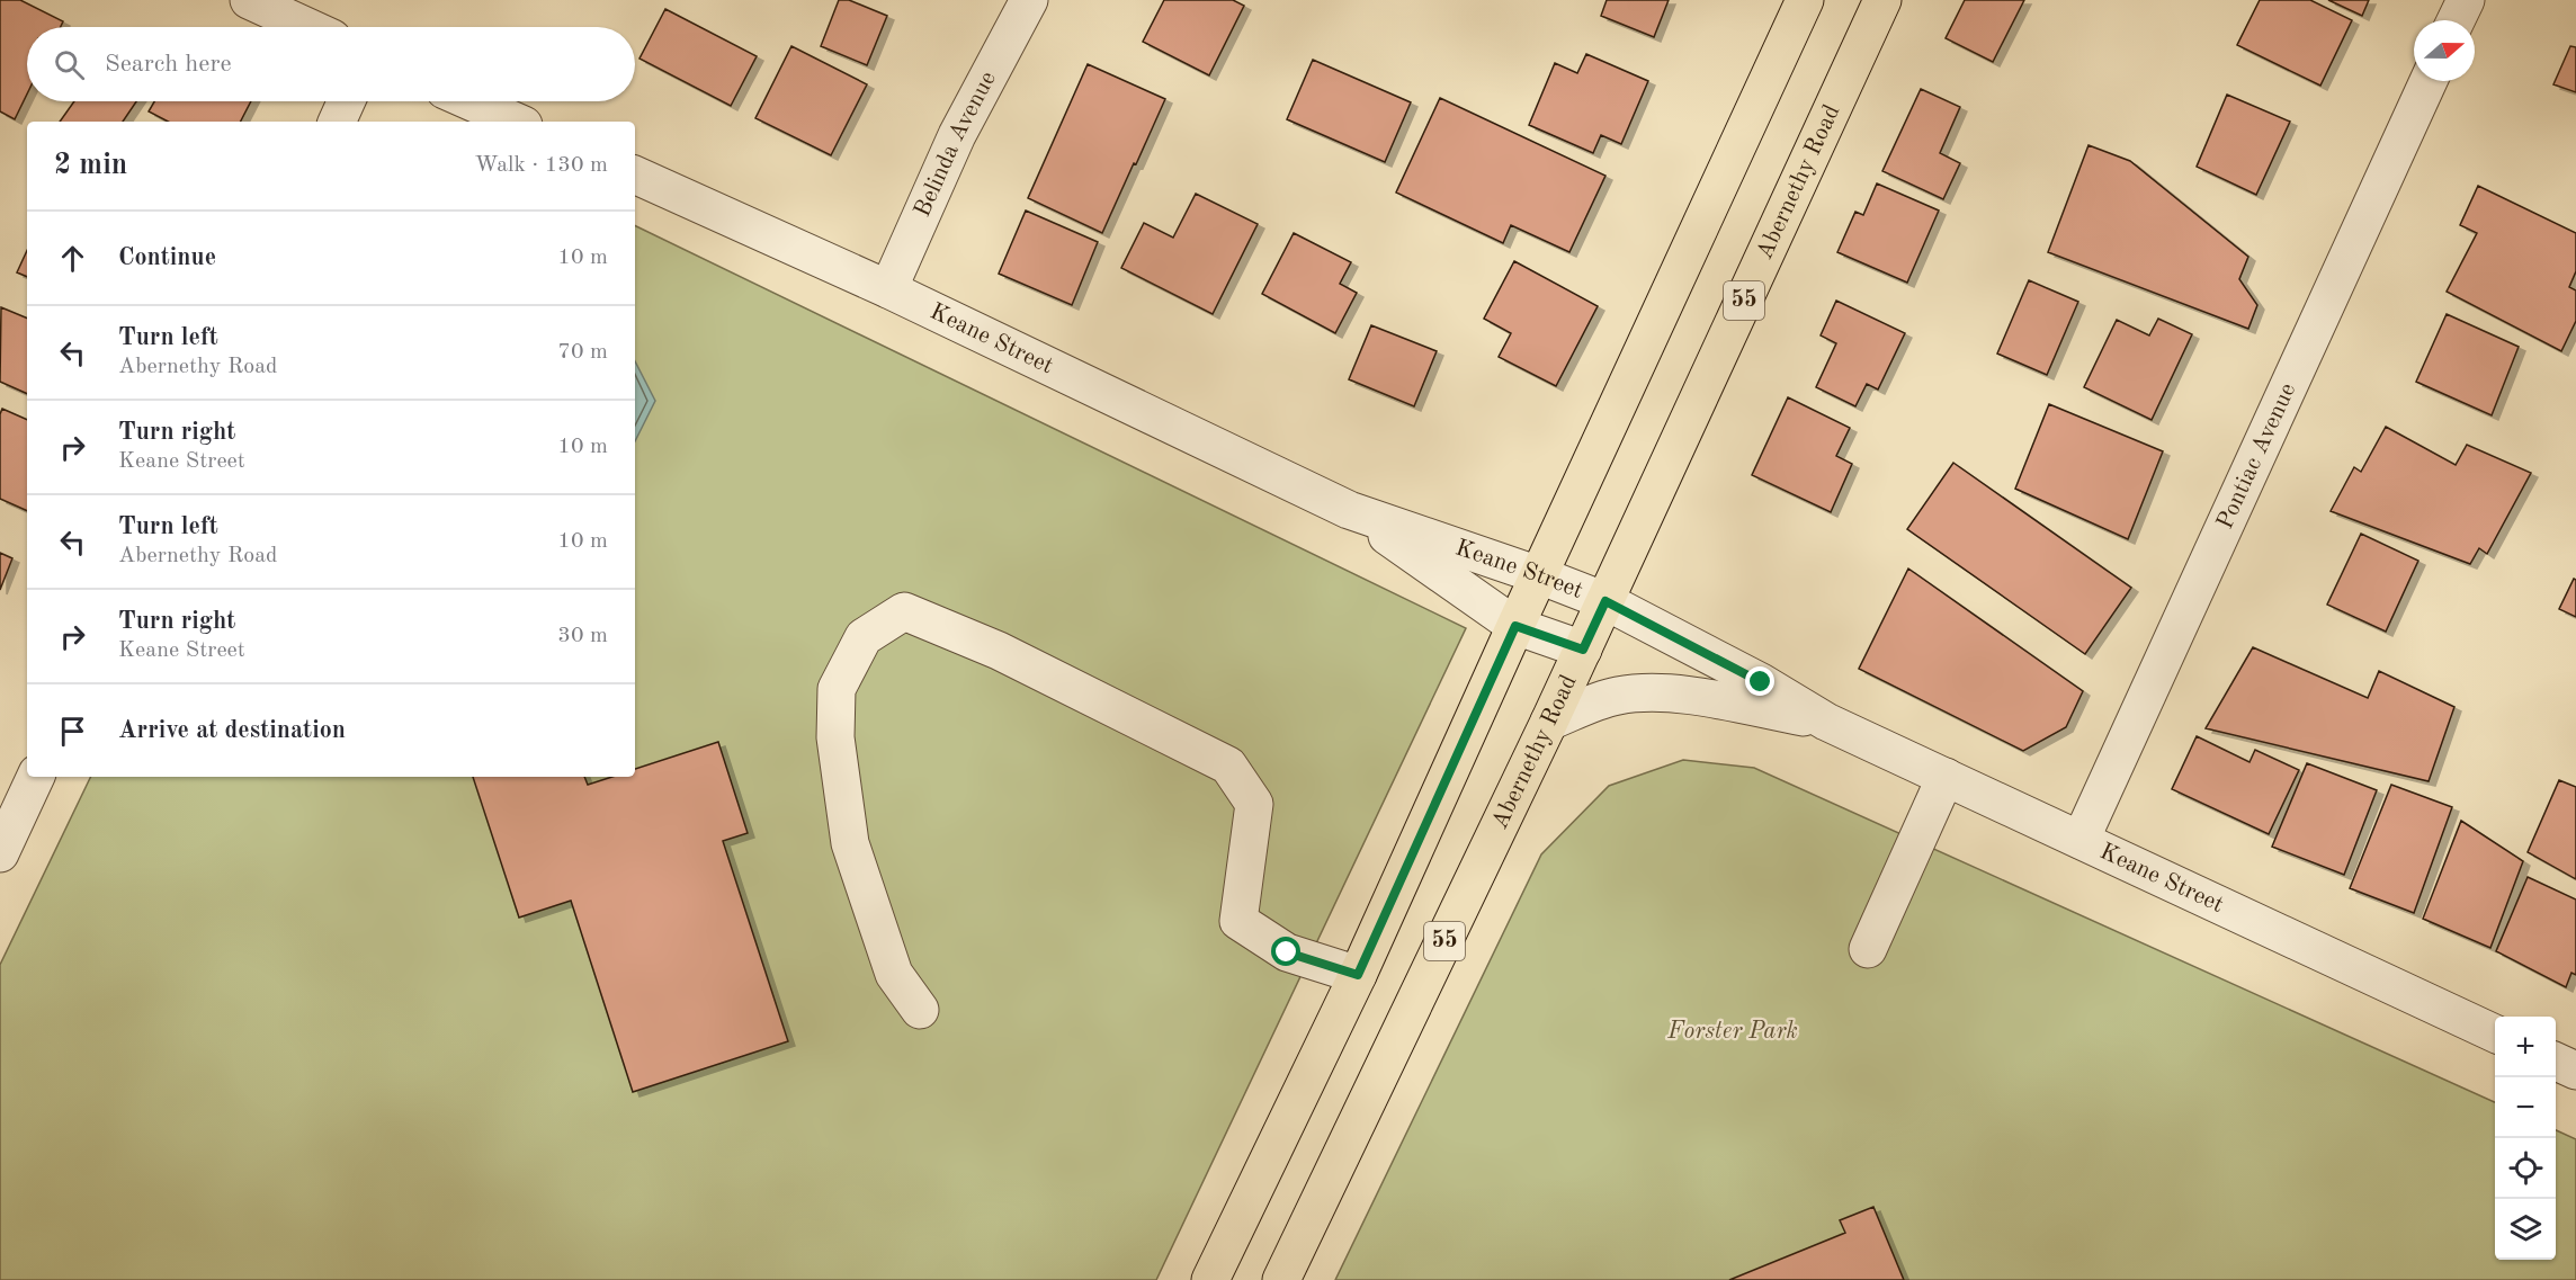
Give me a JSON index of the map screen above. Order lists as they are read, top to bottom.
{
  "streets": {
    "main road": ["Abernethy Road", "55"],
    "street": ["Belinda Avenue", "Keane Street", "Pontiac Avenue"]
  },
  "crossings": [
    ["Belinda Avenue", "Keane Street"],
    ["Abernethy Road", "Keane Street"],
    ["Keane Street", "Pontiac Avenue"]
  ],
  "parks": ["Forster Park"],
  "north": "right",
  "page": {
    "search": "Search here",
    "heading": ["2 min", "Walk · 130 m"],
    "list": [
      ["Continue", "10 m"],
      ["Turn left", "Abernethy Road", "70 m"],
      ["Turn right", "Keane Street", "10 m"],
      ["Turn left", "Abernethy Road", "10 m"],
      ["Turn right", "Keane Street", "30 m"],
      "Arrive at destination"
    ],
    "map_buttons": ["+", "−"]
  }
}
